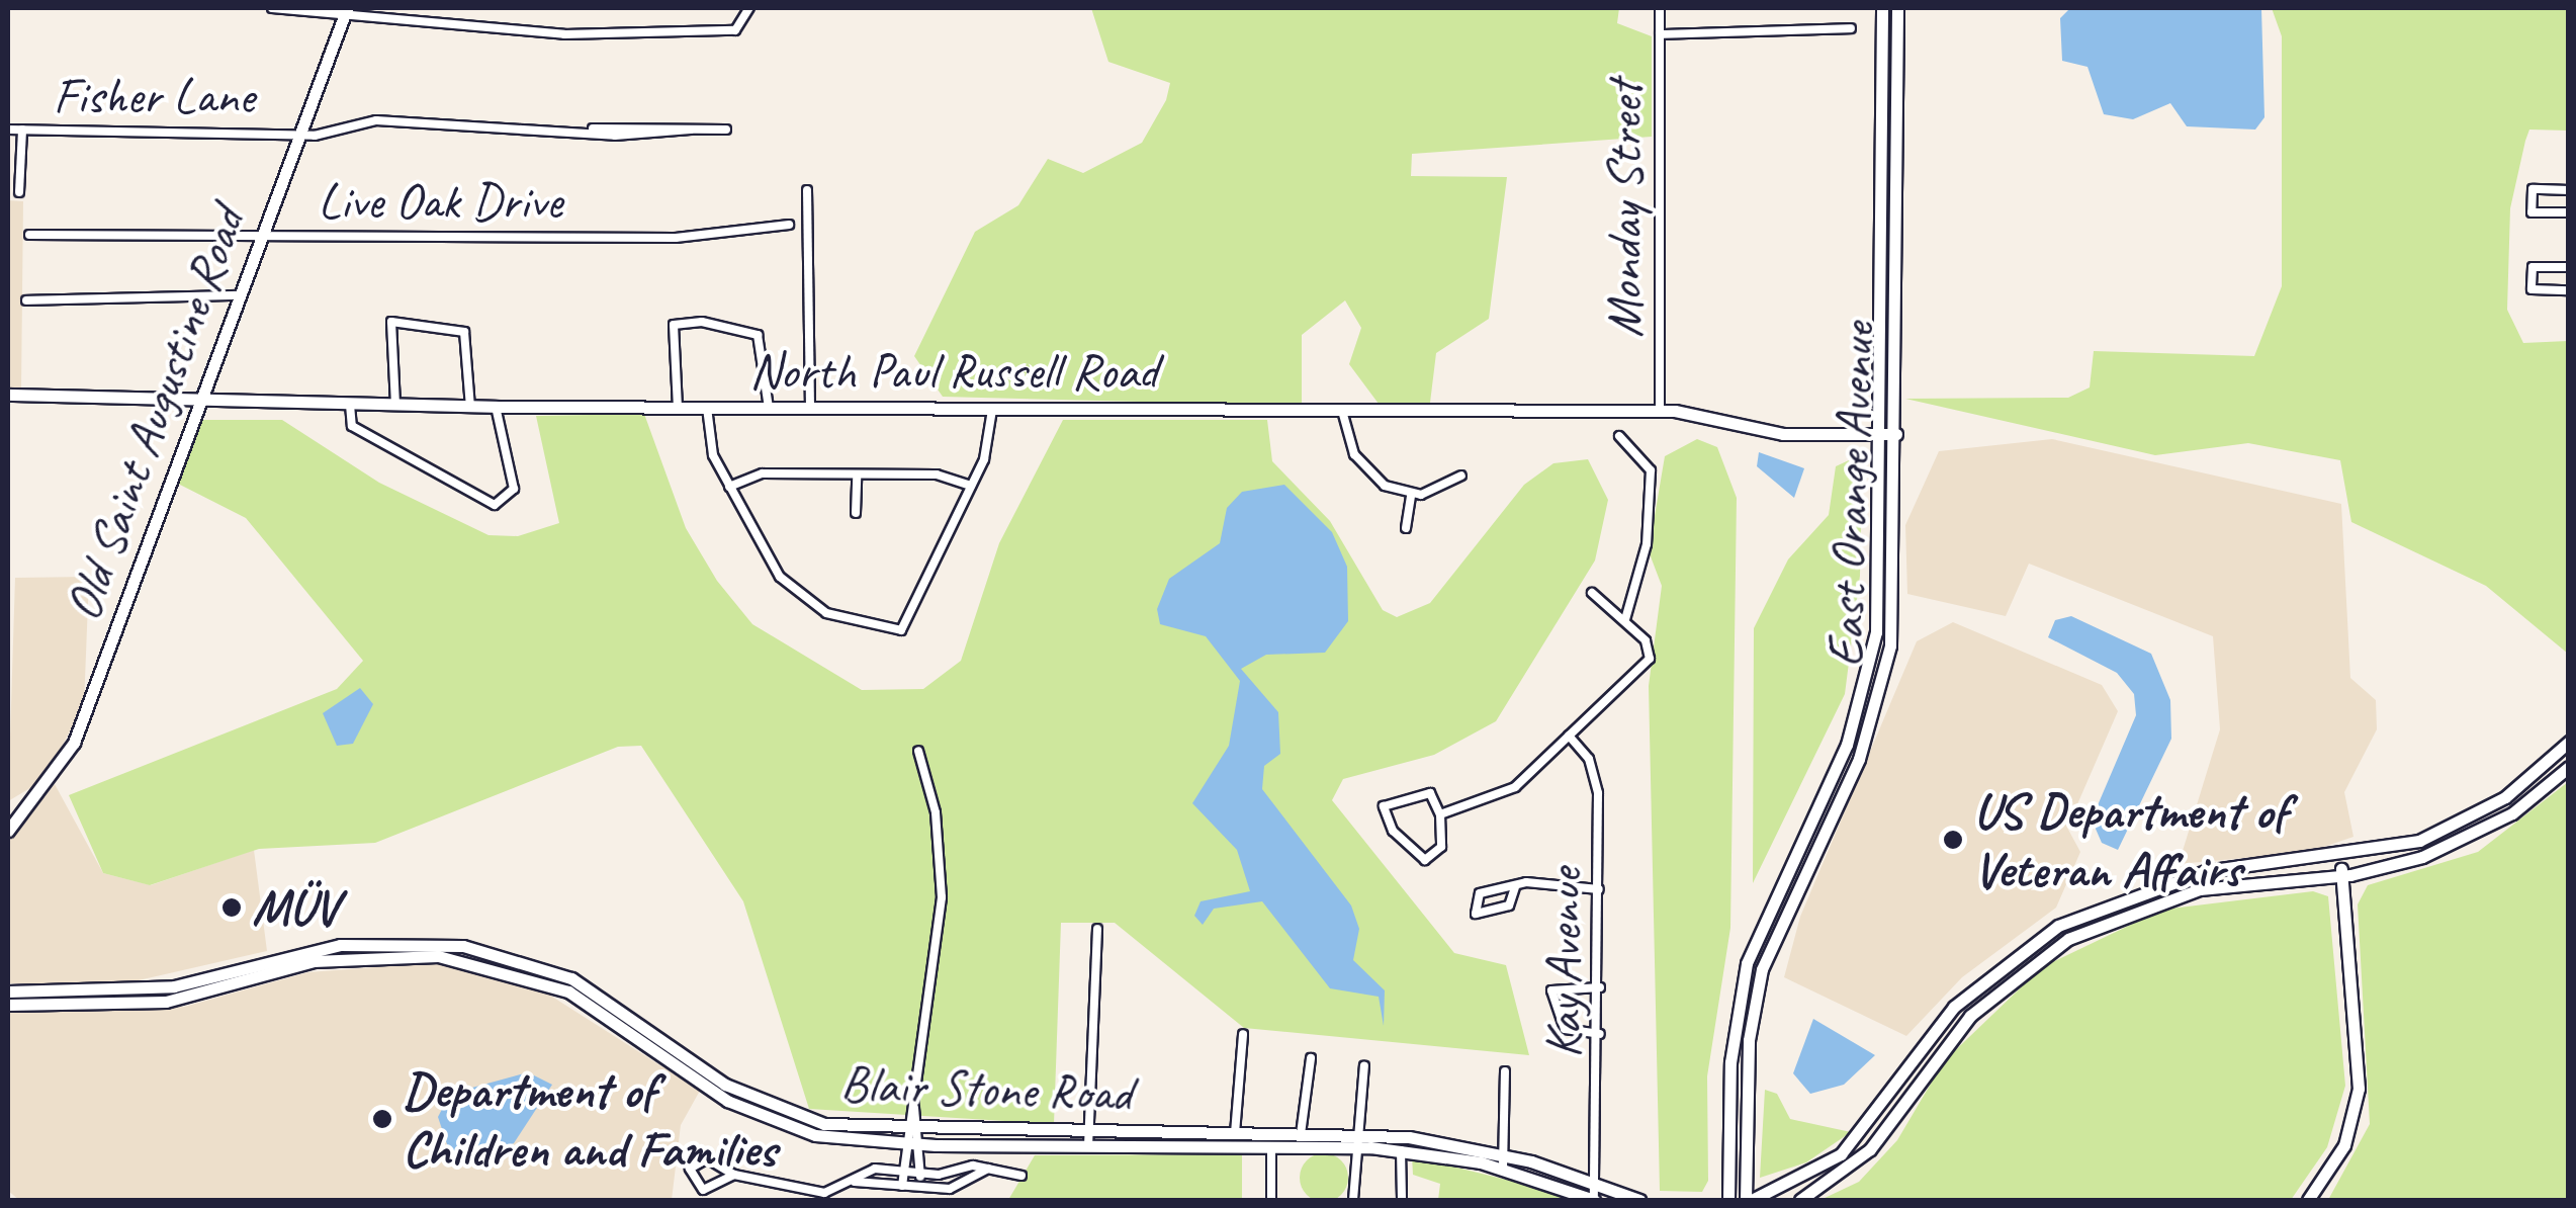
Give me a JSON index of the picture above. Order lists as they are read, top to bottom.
{
  "streets": {
    "street": [
      "Fisher Lane",
      "Live Oak Drive",
      "Monday Street",
      "North Paul Russell Road",
      "Old Saint Augustine Road",
      "East Orange Avenue",
      "Kay Avenue",
      "Blair Stone Road"
    ]
  },
  "crossings": [
    ["Fisher Lane", "Old Saint Augustine Road"],
    ["Live Oak Drive", "Old Saint Augustine Road"],
    ["Monday Street", "North Paul Russell Road"],
    ["North Paul Russell Road", "Old Saint Augustine Road"],
    ["North Paul Russell Road", "East Orange Avenue"],
    ["Kay Avenue", "Blair Stone Road"]
  ],
  "places": ["US Department of Veteran Affairs", "MÜV", "Department of Children and Families"]
}
